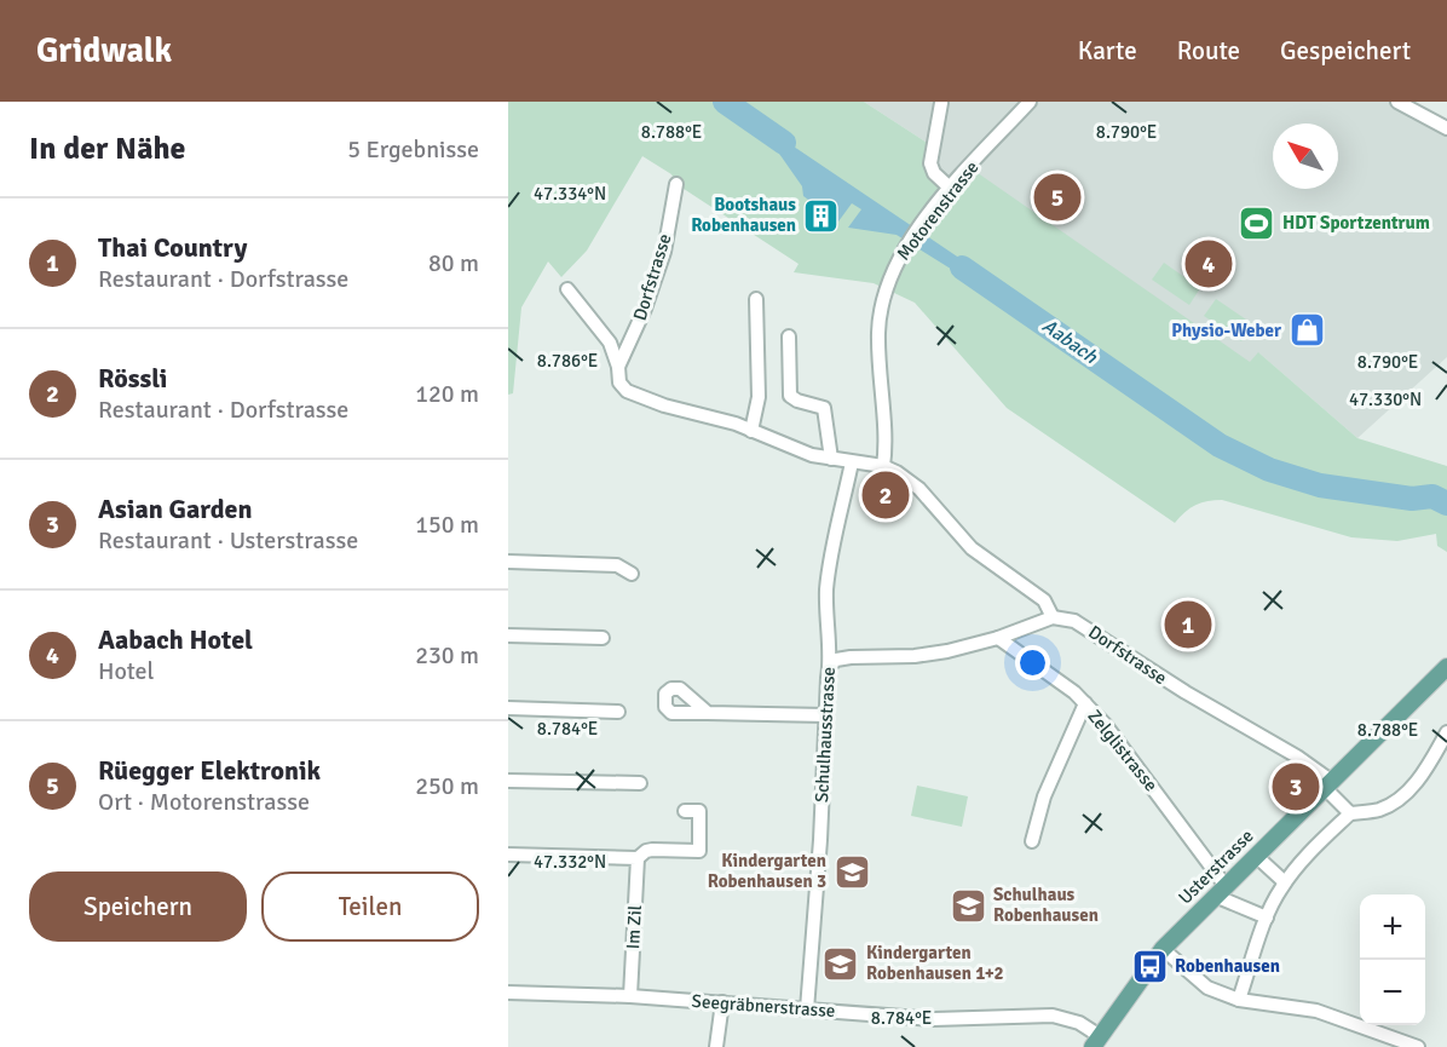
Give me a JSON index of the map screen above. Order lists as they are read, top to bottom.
{
  "streets": {
    "main road": ["Usterstrasse"],
    "street": [
      "Motorenstrasse",
      "Dorfstrasse",
      "Schulhausstrasse",
      "Zelglistrasse",
      "Im Zil",
      "Seegräbnerstrasse"
    ]
  },
  "crossings": [
    ["Dorfstrasse", "Usterstrasse"],
    ["Schulhausstrasse", "Seegräbnerstrasse"],
    ["Zelglistrasse", "Usterstrasse"],
    ["Usterstrasse", "Seegräbnerstrasse"],
    ["Im Zil", "Seegräbnerstrasse"]
  ],
  "water": ["Aabach"],
  "places": {
    "building": ["Bootshaus Robenhausen"],
    "sports": ["HDT Sportzentrum"],
    "shop": ["Physio-Weber"],
    "school or university": ["Kindergarten Robenhausen 3", "Schulhaus Robenhausen", "Kindergarten Robenhausen 1+2"],
    "bus stop": ["Robenhausen"]
  },
  "north": "top left",
  "page": {
    "header": "Gridwalk",
    "nav": ["Karte", "Route", "Gespeichert"],
    "heading": ["In der Nähe", "5 Ergebnisse"],
    "pins": [
      "5",
      "4",
      "2",
      "1",
      "3"
    ],
    "list": [
      {
        "mark": "1",
        "name": "Thai Country",
        "note": "Restaurant · Dorfstrasse",
        "value": "80 m"
      },
      {
        "mark": "2",
        "name": "Rössli",
        "note": "Restaurant · Dorfstrasse",
        "value": "120 m"
      },
      {
        "mark": "3",
        "name": "Asian Garden",
        "note": "Restaurant · Usterstrasse",
        "value": "150 m"
      },
      {
        "mark": "4",
        "name": "Aabach Hotel",
        "note": "Hotel",
        "value": "230 m"
      },
      {
        "mark": "5",
        "name": "Rüegger Elektronik",
        "note": "Ort · Motorenstrasse",
        "value": "250 m"
      }
    ],
    "buttons": ["Speichern", "Teilen"],
    "map_buttons": ["+", "−"]
  },
  "coordinates": [
    "8.788°E",
    "8.790°E",
    "47.334°N",
    "8.786°E",
    "47.330°N",
    "8.784°E",
    "47.332°N"
  ]
}
